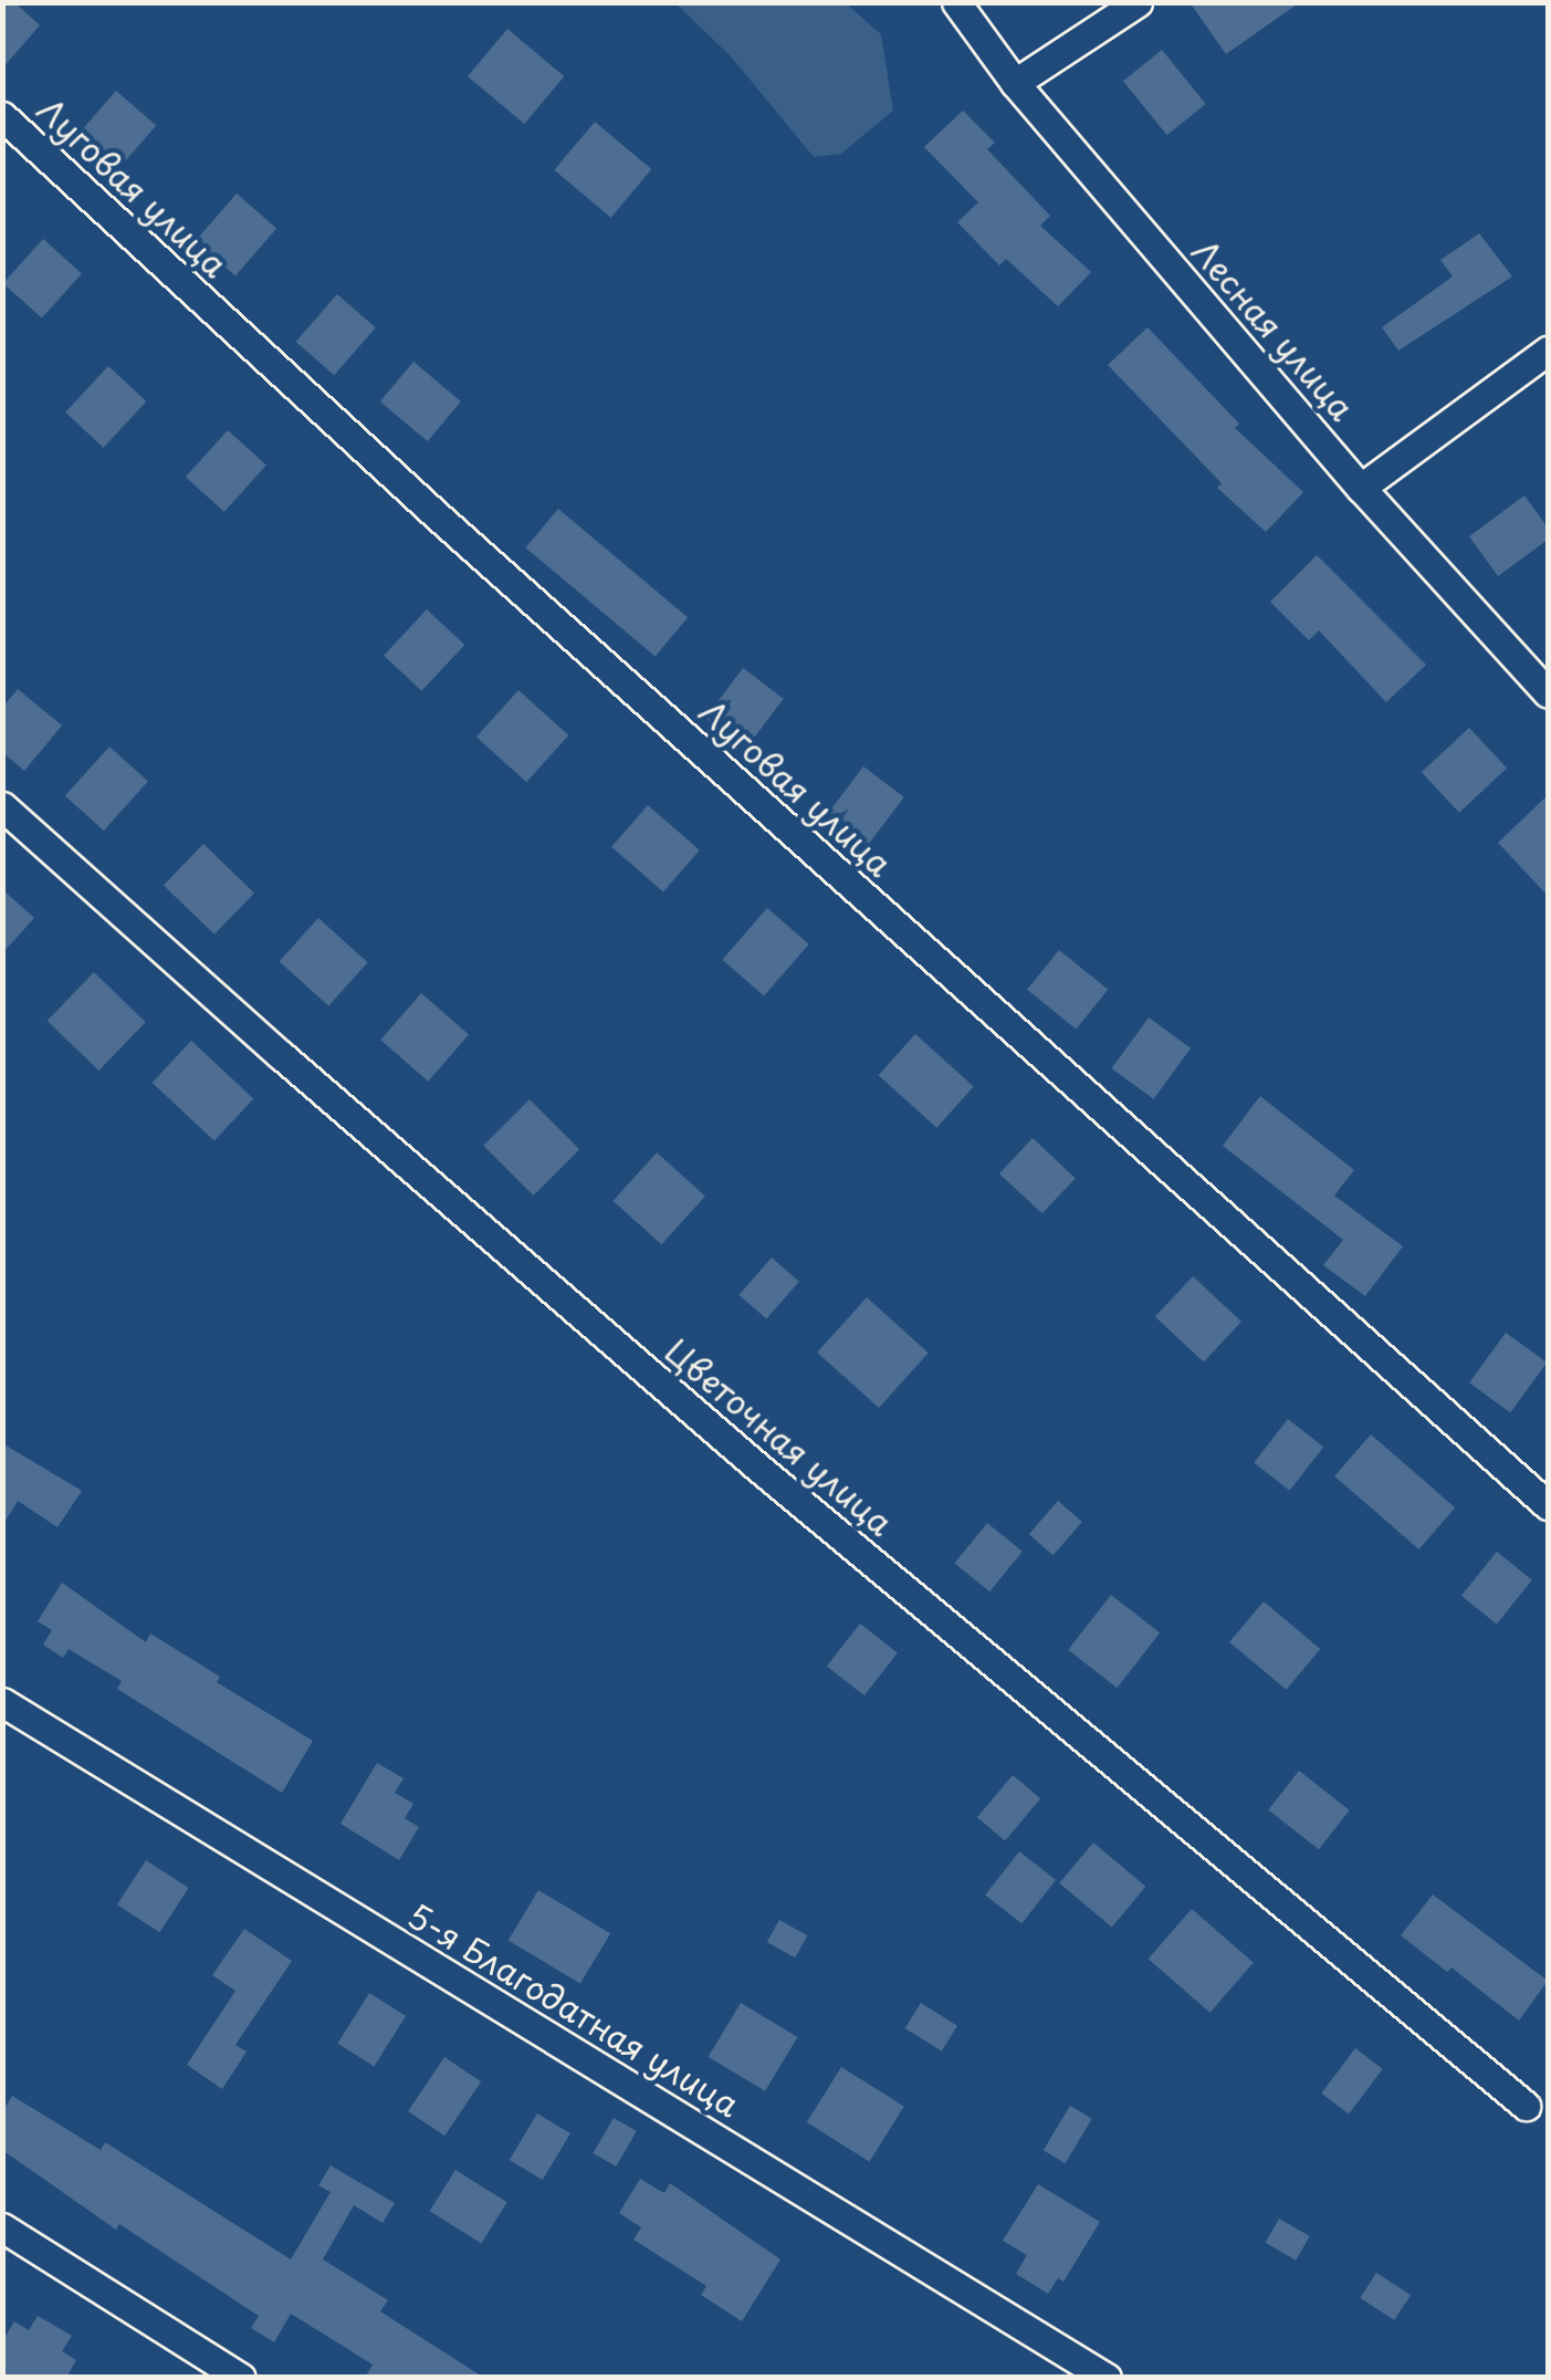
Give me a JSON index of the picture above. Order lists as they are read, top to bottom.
{
  "streets": {
    "street": [
      "Луговая улица",
      "Лесная улица",
      "Цветочная улица",
      "5-я Благодатная улица"
    ]
  }
}
